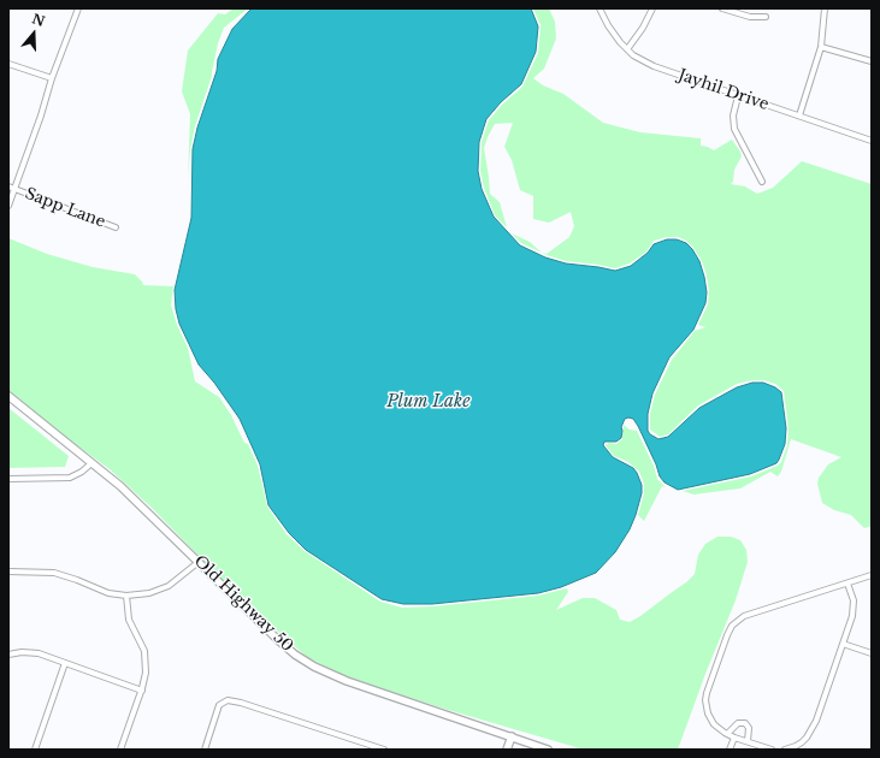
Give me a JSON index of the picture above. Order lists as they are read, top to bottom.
{
  "streets": {
    "main road": ["Old Highway 50"],
    "street": ["Jayhil Drive", "Sapp Lane"]
  },
  "water": ["Plum Lake"],
  "north": "top"
}
